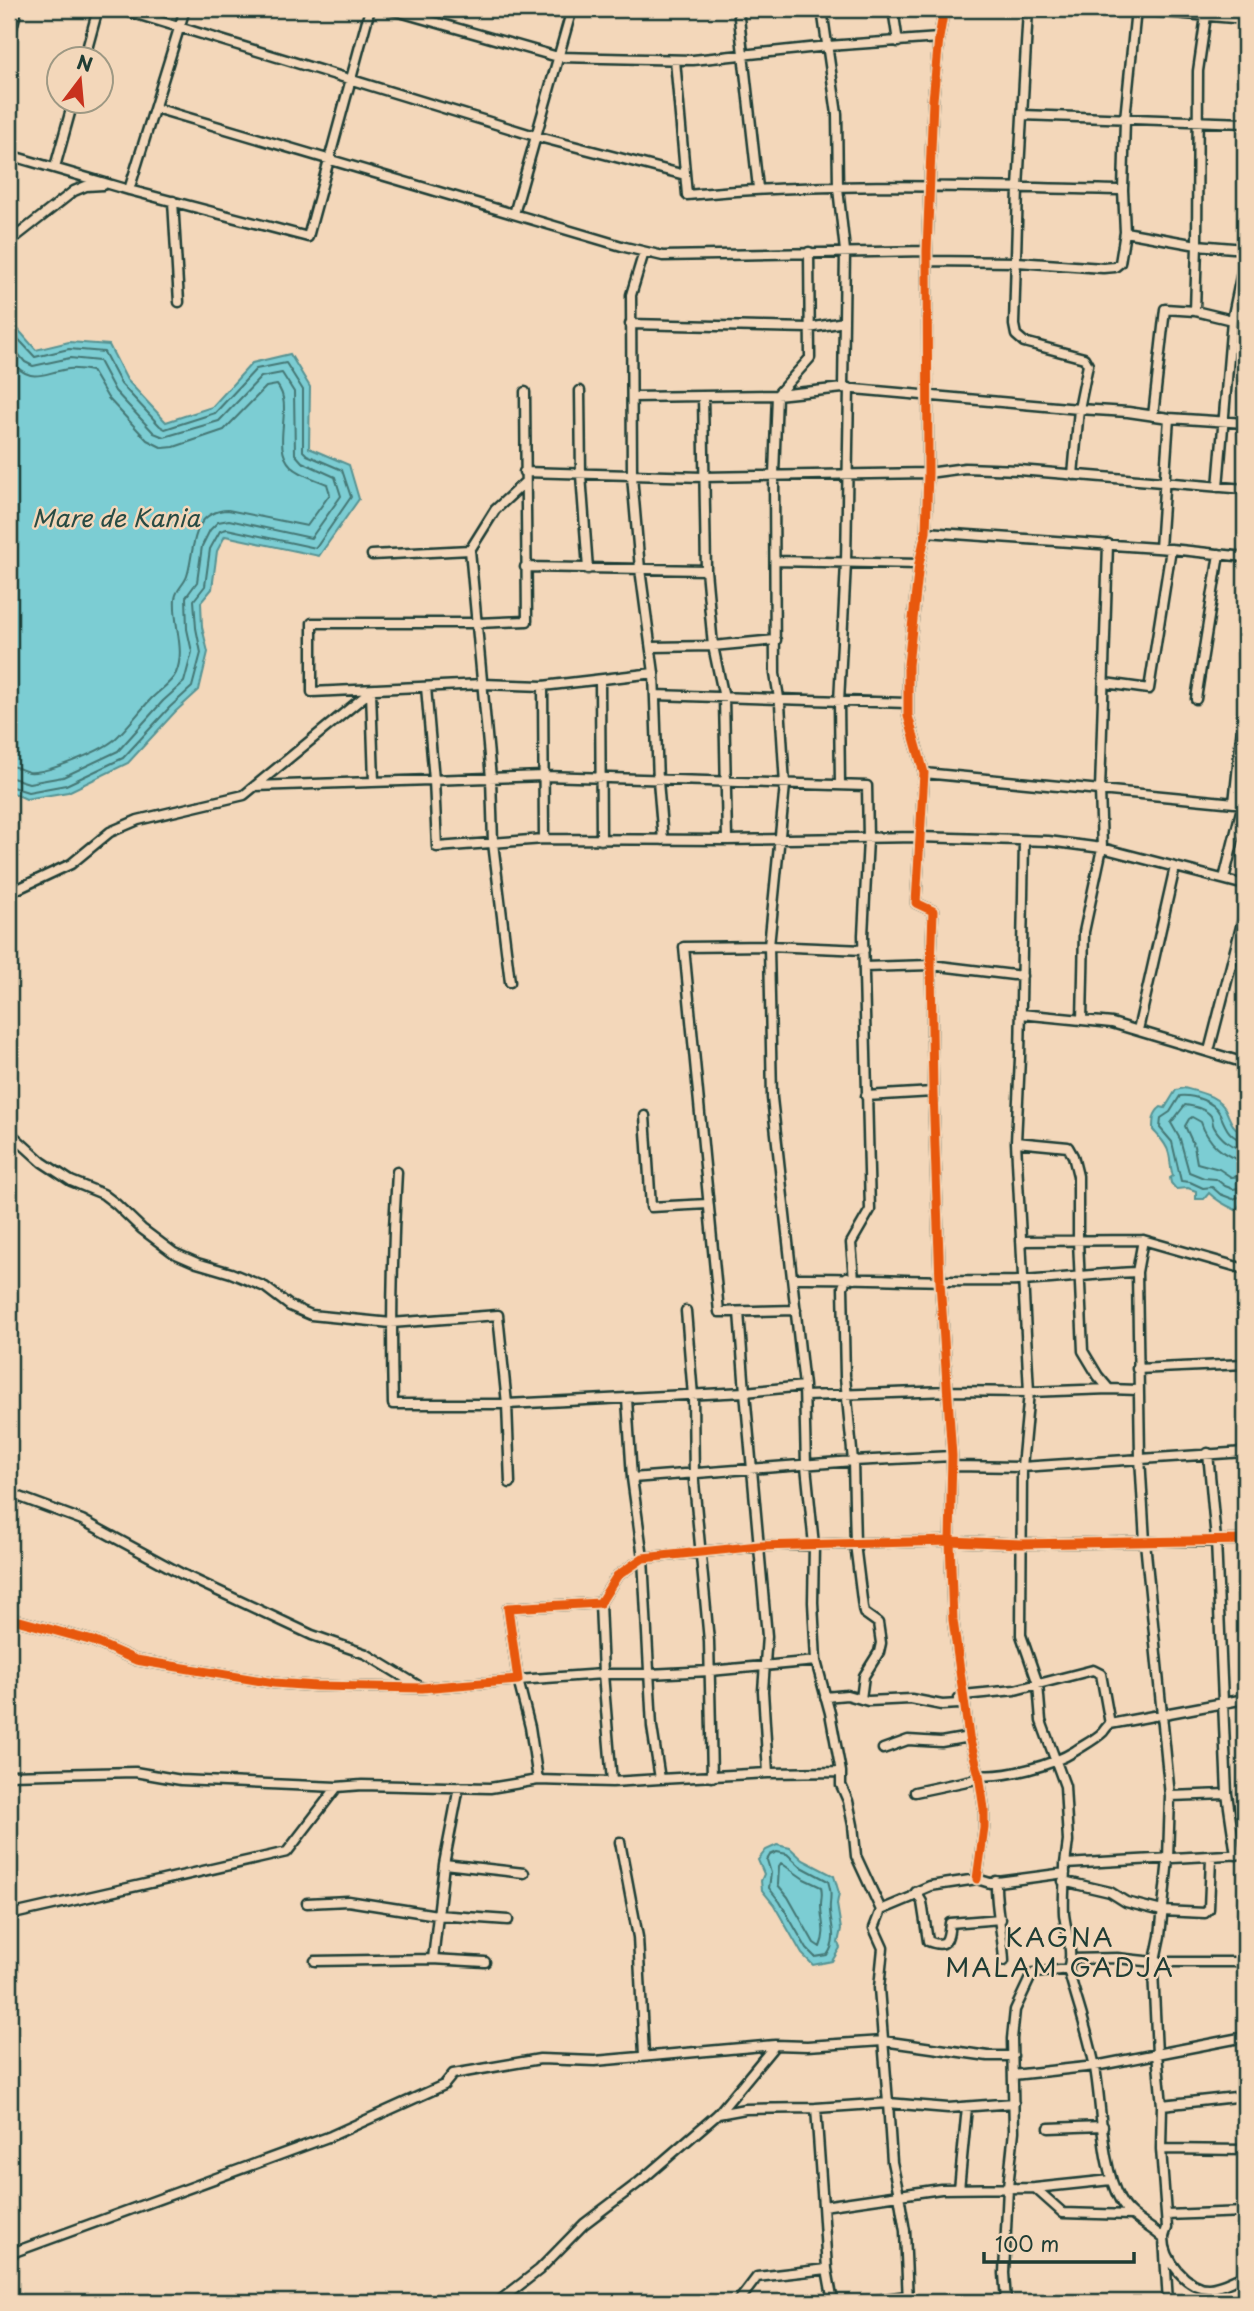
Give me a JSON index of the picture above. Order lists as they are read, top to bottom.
{
  "districts": ["KAGNA MALAM GADJA"],
  "water": ["Mare de Kania"],
  "scale_bar": "100 m",
  "north": "top"
}
